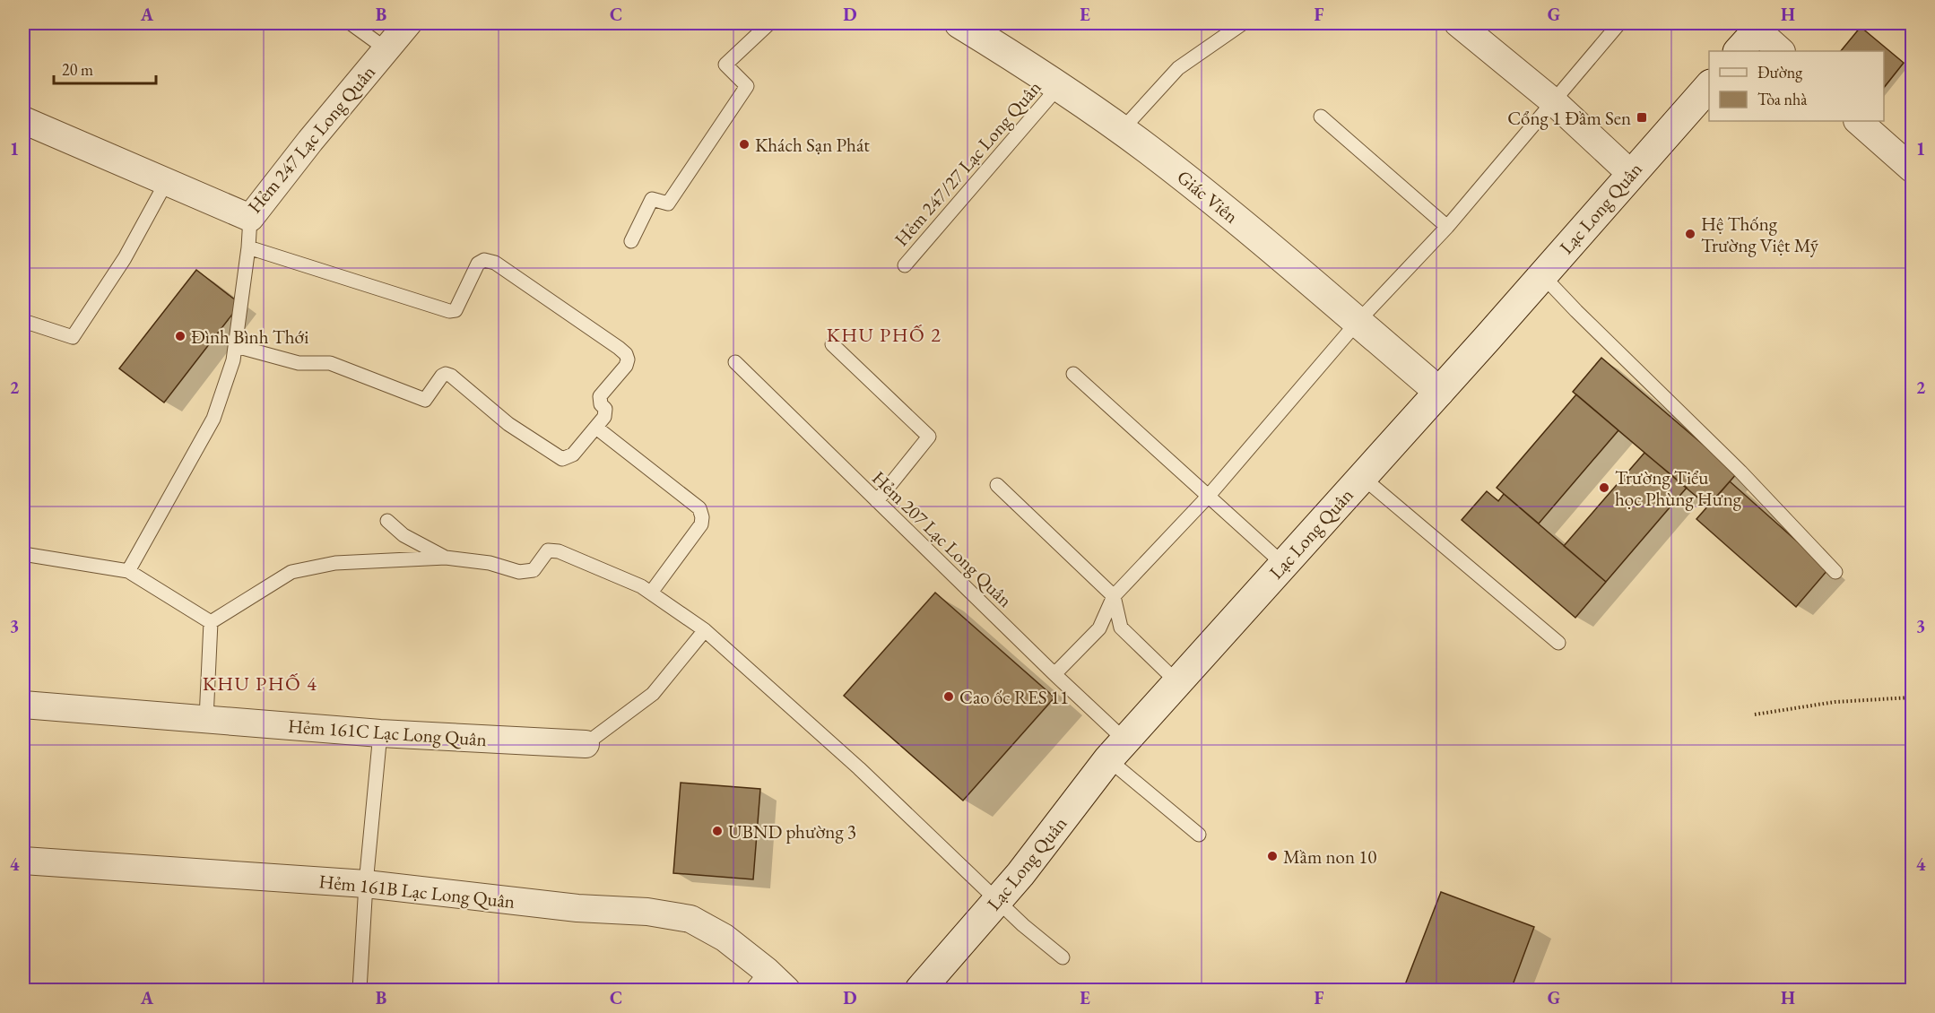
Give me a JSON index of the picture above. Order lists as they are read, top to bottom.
{
  "streets": {
    "main road": ["Giác Viên", "Lạc Long Quân"],
    "street": ["Hẻm 247 Lạc Long Quân", "Hẻm 161C Lạc Long Quân", "Hẻm 161B Lạc Long Quân"],
    "lane": ["Hẻm 247/27 Lạc Long Quân", "Hẻm 207 Lạc Long Quân"]
  },
  "crossings": [
    ["Hẻm 247/27 Lạc Long Quân", "Giác Viên"],
    ["Giác Viên", "Lạc Long Quân"],
    ["Lạc Long Quân", "Hẻm 207 Lạc Long Quân"]
  ],
  "districts": ["KHU PHỐ 2", "KHU PHỐ 4"],
  "places": {
    "transit": ["Cổng 1 Đầm Sen"],
    "other": [
      "Khách Sạn Phát",
      "Hệ Thống Trường Việt Mỹ",
      "Đình Bình Thới",
      "Trường Tiểu học Phùng Hưng",
      "Cao ốc RES 11",
      "UBND phường 3",
      "Mầm non 10"
    ]
  },
  "legend": ["Đường", "Tòa nhà"],
  "scale_bar": "20 m",
  "grid": {
    "columns": [
      "A",
      "B",
      "C",
      "D",
      "E",
      "F",
      "G",
      "H"
    ],
    "rows": [
      "1",
      "2",
      "3",
      "4"
    ]
  }
}
